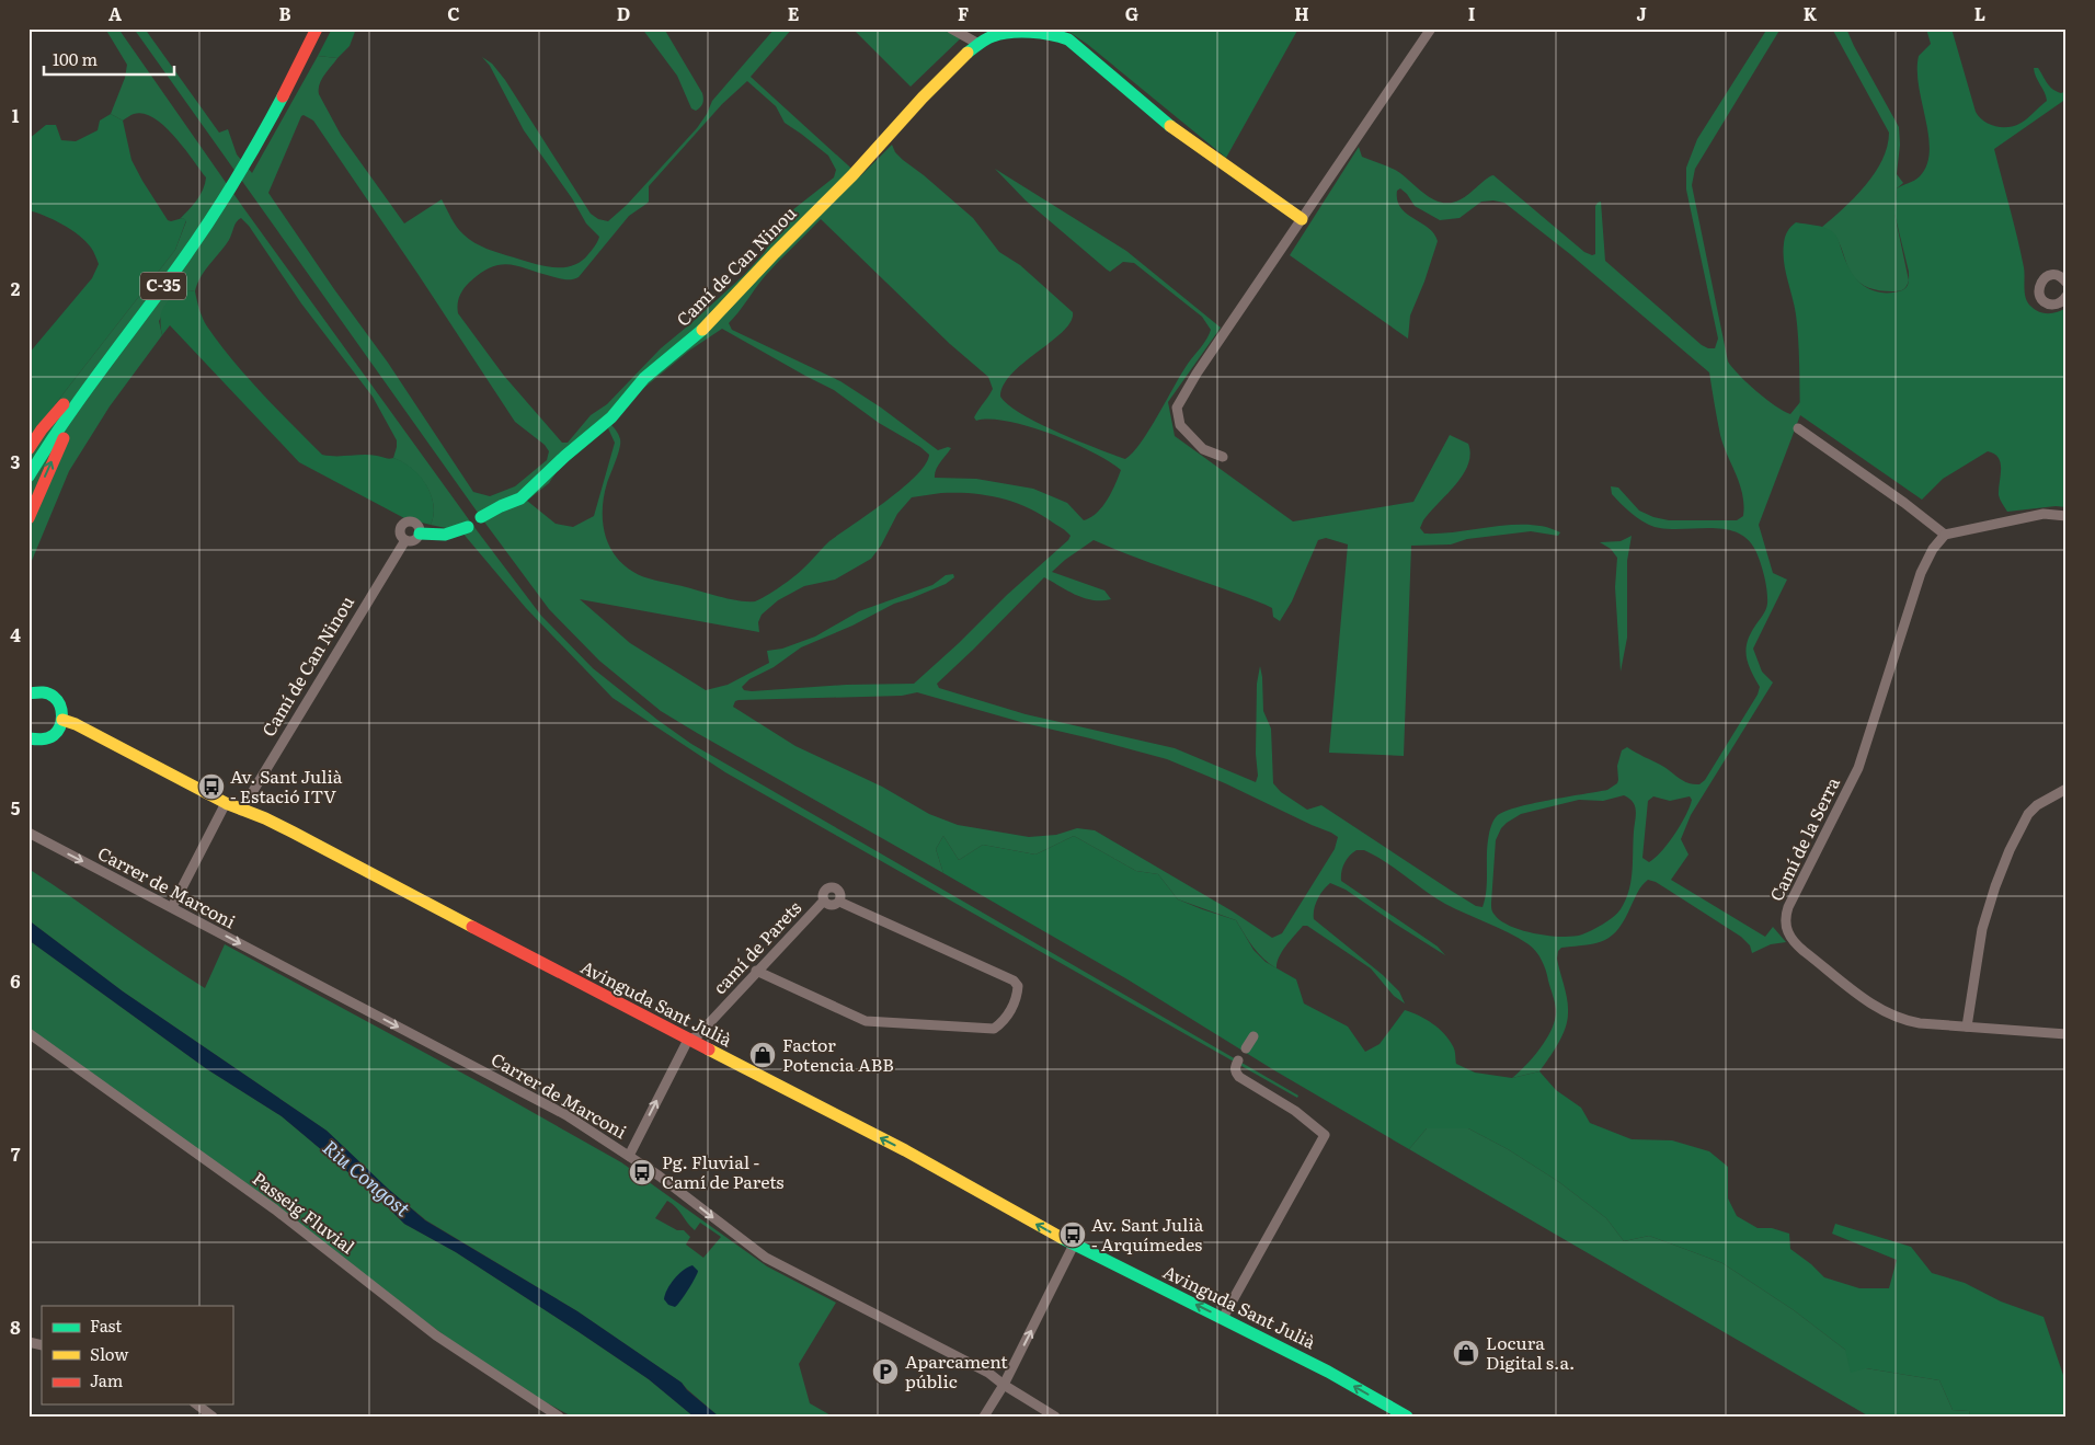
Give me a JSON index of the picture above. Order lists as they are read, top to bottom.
{
  "streets": {
    "main road": ["Camí de Can Ninou", "C-35", "Avinguda Sant Julià"],
    "street": [
      "Camí de la Serra",
      "Carrer de Marconi",
      "camí de Parets",
      "Passeig Fluvial"
    ]
  },
  "crossings": [
    ["Camí de Can Ninou", "Avinguda Sant Julià"],
    ["Carrer de Marconi", "camí de Parets"],
    ["camí de Parets", "Avinguda Sant Julià"]
  ],
  "one_way": ["Carrer de Marconi", "camí de Parets", "Avinguda Sant Julià"],
  "water": ["Riu Congost"],
  "places": {
    "bus stop": ["Av. Sant Julià - Estació ITV", "Pg. Fluvial - Camí de Parets", "Av. Sant Julià - Arquímedes"],
    "shop": ["Factor Potencia ABB", "Locura Digital s.a."],
    "parking": ["Aparcament públic"]
  },
  "legend": ["Fast", "Slow", "Jam"],
  "scale_bar": "100 m",
  "grid": {
    "columns": [
      "A",
      "B",
      "C",
      "D",
      "E",
      "F",
      "G",
      "H",
      "I",
      "J",
      "K",
      "L"
    ],
    "rows": [
      "1",
      "2",
      "3",
      "4",
      "5",
      "6",
      "7",
      "8"
    ]
  }
}
